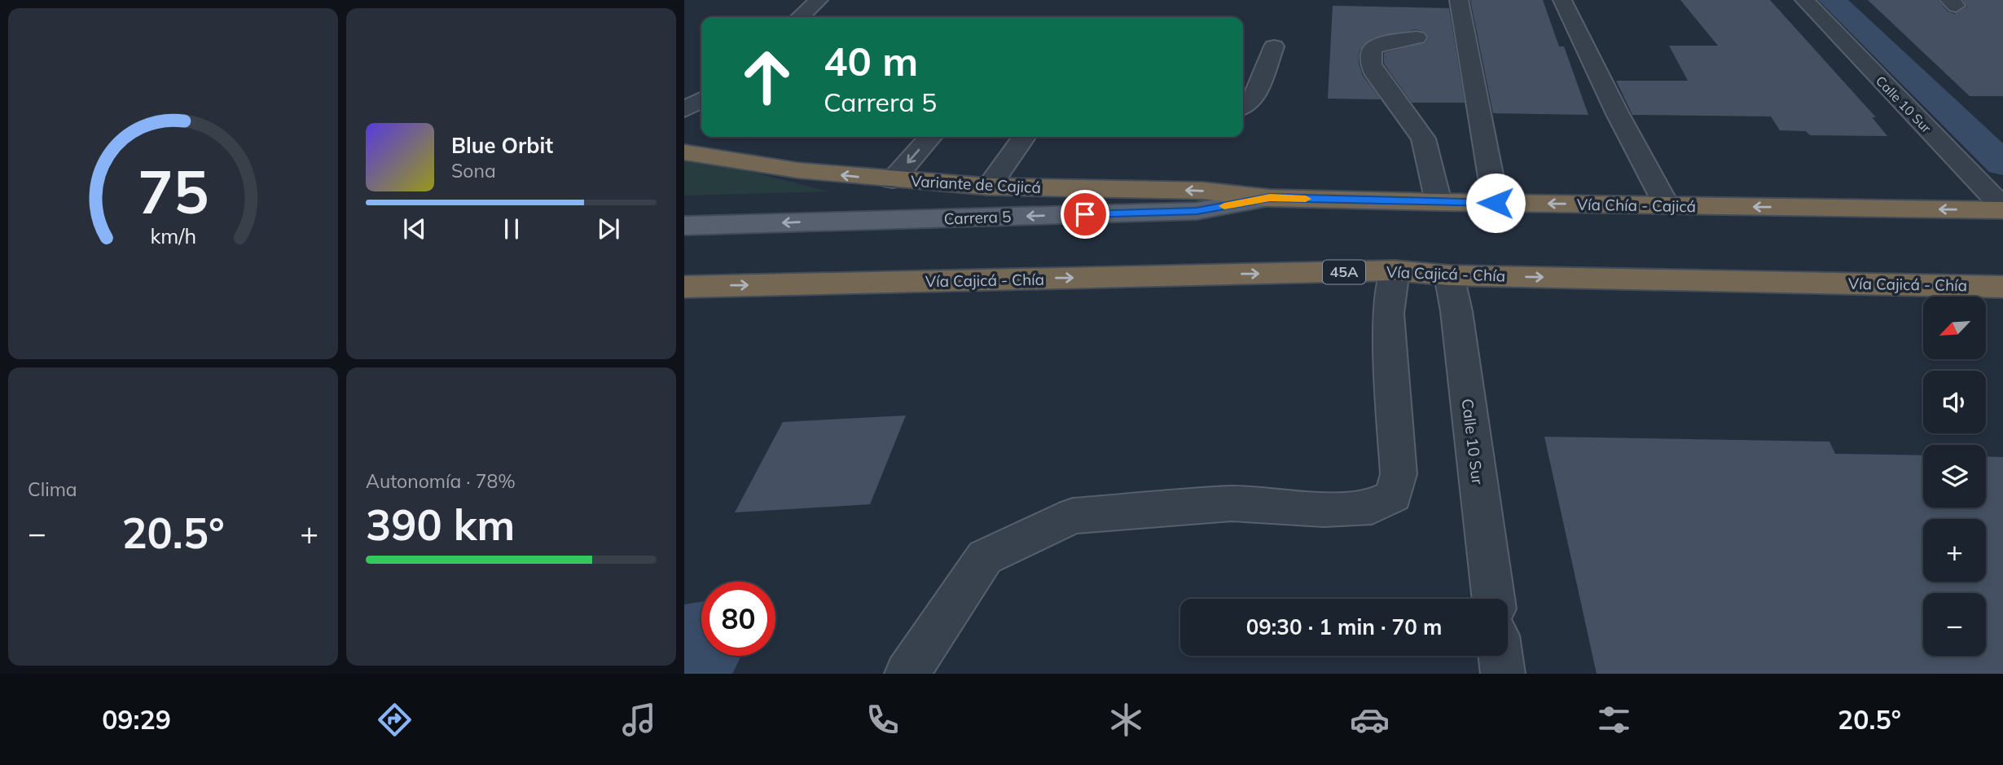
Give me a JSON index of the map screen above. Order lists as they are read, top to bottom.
{
  "streets": {
    "highway": [
      "Variante de Cajicá",
      "Vía Chía - Cajicá",
      "45A",
      "Vía Cajicá - Chía"
    ],
    "main road": ["Carrera 5"],
    "street": ["Calle 10 Sur"]
  },
  "crossings": [
    ["Calle 10 Sur", "Vía Chía - Cajicá"],
    ["Calle 10 Sur", "Vía Cajicá - Chía"],
    ["Variante de Cajicá", "Vía Chía - Cajicá"],
    ["Variante de Cajicá", "Carrera 5"],
    ["Vía Chía - Cajicá", "Carrera 5"]
  ],
  "one_way": [
    "Variante de Cajicá",
    "Vía Chía - Cajicá",
    "Carrera 5",
    "Vía Cajicá - Chía"
  ],
  "north": "bottom left",
  "page": {
    "turn": ["40 m", "Carrera 5"],
    "song": ["Blue Orbit", "Sona"],
    "map_buttons": ["+", "−"],
    "tile": [
      "Clima",
      ["Autonomía · 78%", "390 km"]
    ],
    "heat": ["−", "20.5°", "+"],
    "limit": "80",
    "trip": "09:30 · 1 min · 70 m",
    "tabs": ["09:29", "20.5°"],
    "gauge": ["75", "km/h"]
  }
}
